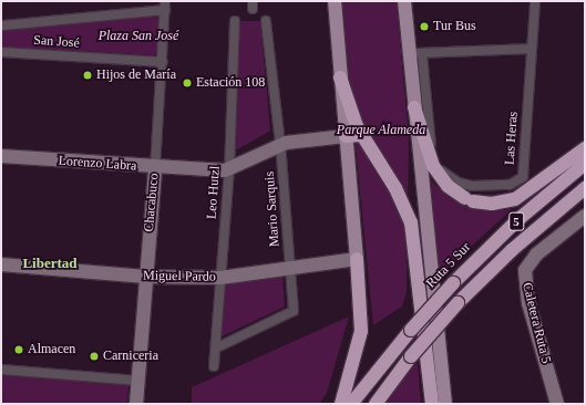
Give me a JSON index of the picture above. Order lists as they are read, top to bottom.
{
  "streets": {
    "highway": ["5", "Ruta 5 Sur"],
    "main road": [
      "Lorenzo Labra",
      "Chacabuco",
      "Miguel Pardo",
      "Caletera Ruta 5"
    ],
    "street": [
      "San José",
      "Las Heras",
      "Leo Hutzl",
      "Mario Sarquis"
    ]
  },
  "crossings": [
    ["San José", "Chacabuco"],
    ["Lorenzo Labra", "Leo Hutzl"],
    ["Lorenzo Labra", "Chacabuco"],
    ["Lorenzo Labra", "Mario Sarquis"],
    ["Leo Hutzl", "Mario Sarquis"],
    ["Leo Hutzl", "Miguel Pardo"],
    ["Chacabuco", "Miguel Pardo"],
    ["Mario Sarquis", "Miguel Pardo"]
  ],
  "districts": ["Libertad"],
  "parks": ["Plaza San José", "Parque Alameda"],
  "places": [
    "Tur Bus",
    "Hijos de María",
    "Estación 108",
    "Almacen",
    "Carniceria"
  ]
}
